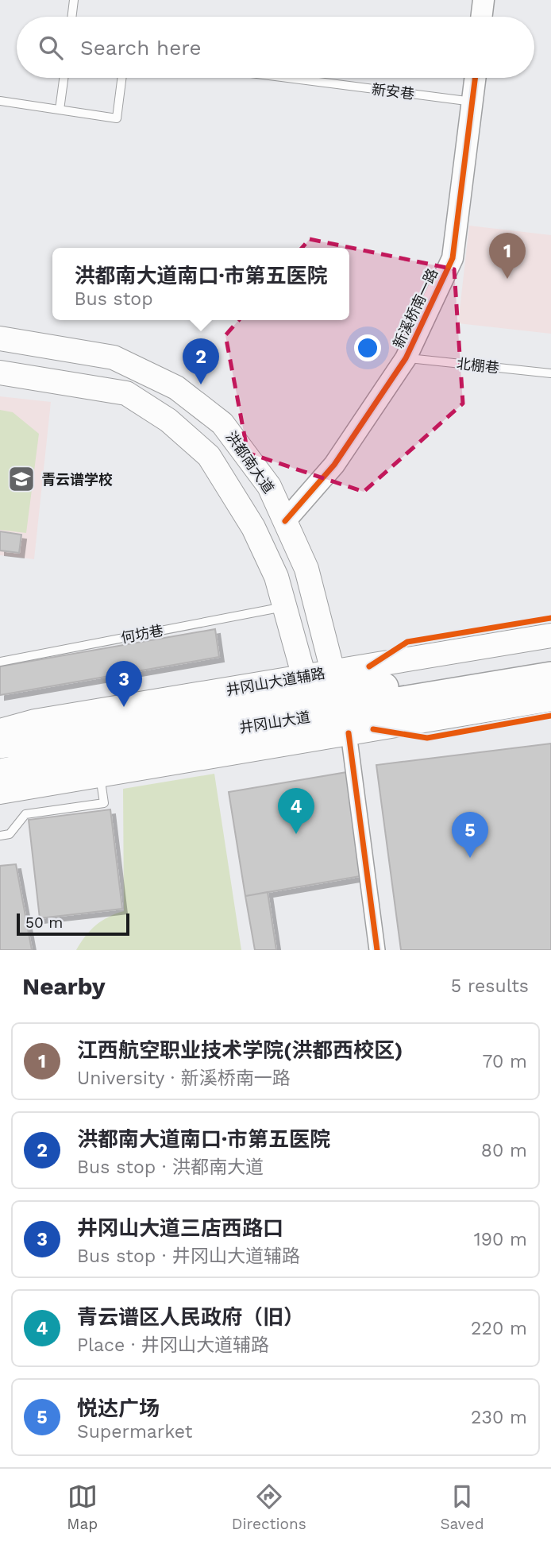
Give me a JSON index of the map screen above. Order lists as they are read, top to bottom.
{
  "streets": {
    "highway": ["井冈山大道"],
    "main road": ["洪都南大道", "井冈山大道辅路"],
    "street": ["新溪桥南一路"],
    "lane": ["新安巷", "北棚巷", "何坊巷"]
  },
  "crossings": [
    ["新安巷", "新溪桥南一路"],
    ["新溪桥南一路", "北棚巷"],
    ["新溪桥南一路", "洪都南大道"],
    ["洪都南大道", "井冈山大道辅路"],
    ["洪都南大道", "井冈山大道"],
    ["井冈山大道辅路", "井冈山大道"]
  ],
  "places": {
    "school or university": ["青云谱学校"]
  },
  "scale_bar": "50 m",
  "page": {
    "search": "Search here",
    "pins": [
      "1",
      "2",
      "3",
      "4",
      "5"
    ],
    "popup": ["洪都南大道南口·市第五医院", "Bus stop"],
    "scale": "50 m",
    "heading": ["Nearby", "5 results"],
    "list": [
      {
        "mark": "1",
        "name": "江西航空职业技术学院(洪都西校区)",
        "note": "University · 新溪桥南一路",
        "value": "70 m"
      },
      {
        "mark": "2",
        "name": "洪都南大道南口·市第五医院",
        "note": "Bus stop · 洪都南大道",
        "value": "80 m"
      },
      {
        "mark": "3",
        "name": "井冈山大道三店西路口",
        "note": "Bus stop · 井冈山大道辅路",
        "value": "190 m"
      },
      {
        "mark": "4",
        "name": "青云谱区人民政府（旧）",
        "note": "Place · 井冈山大道辅路",
        "value": "220 m"
      },
      {
        "mark": "5",
        "name": "悦达广场",
        "note": "Supermarket",
        "value": "230 m"
      }
    ],
    "nav": ["Map", "Directions", "Saved"]
  }
}
